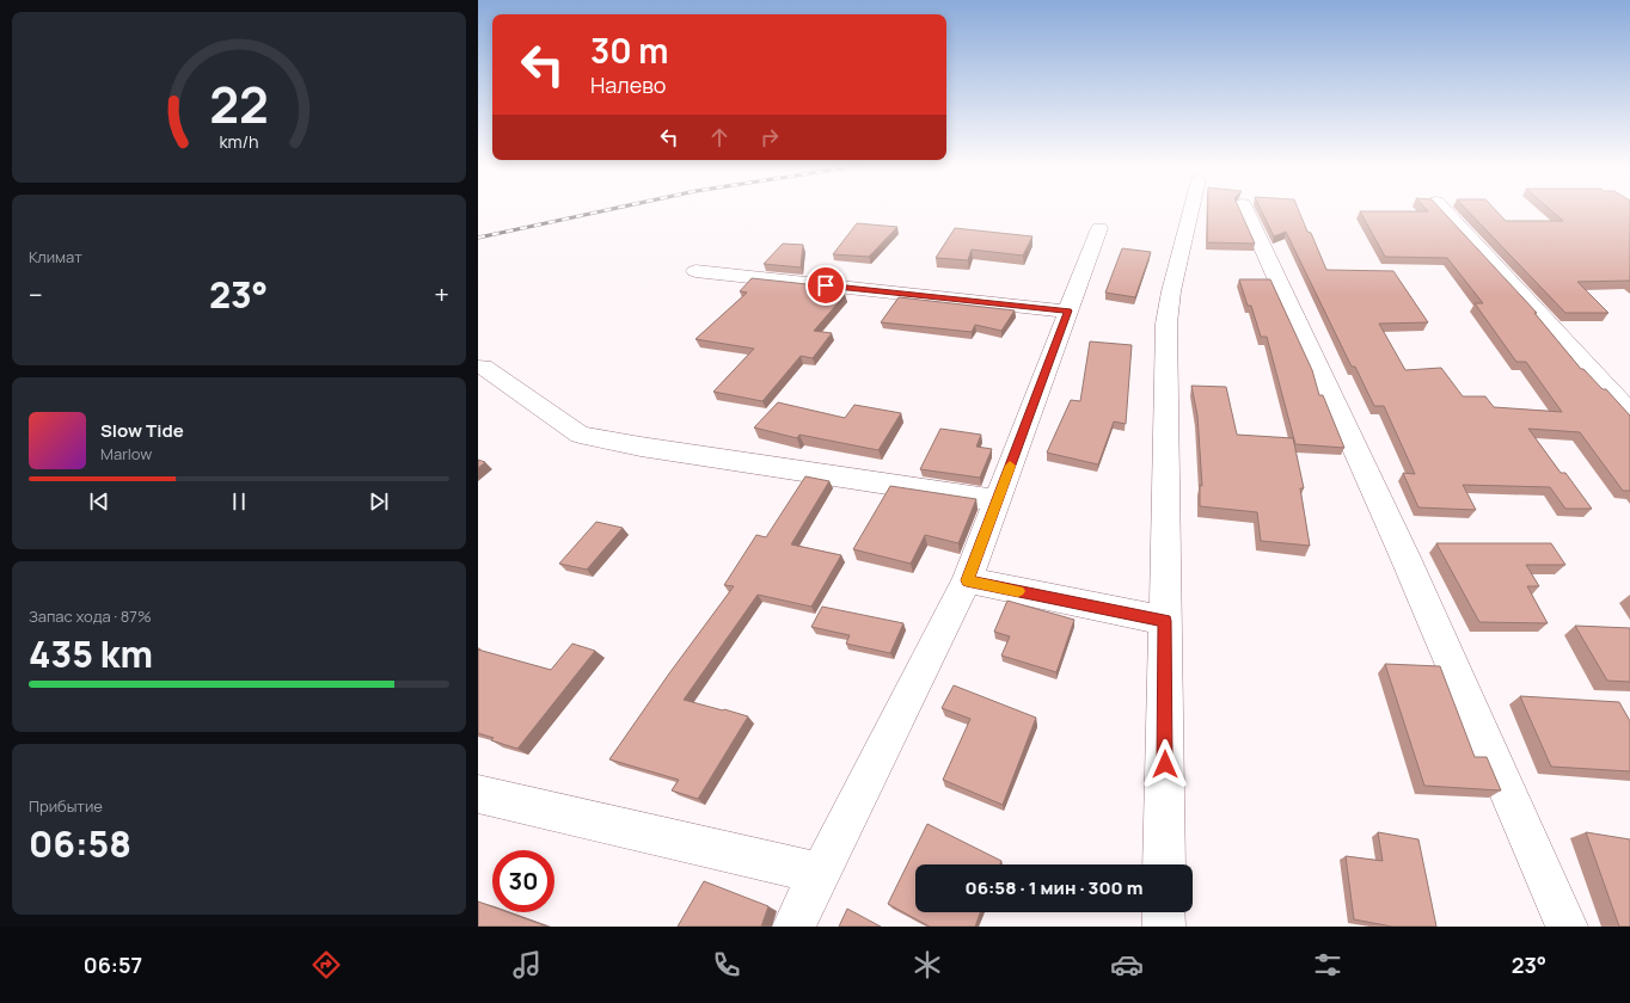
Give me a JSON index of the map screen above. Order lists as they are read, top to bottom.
{
  "page": {
    "turn": ["30 m", "Налево"],
    "tile": [
      "Климат",
      ["Запас хода · 87%", "435 km"],
      ["Прибытие", "06:58"]
    ],
    "heat": ["−", "23°", "+"],
    "song": ["Slow Tide", "Marlow"],
    "limit": "30",
    "trip": "06:58 · 1 мин · 300 m",
    "tabs": ["06:57", "23°"],
    "gauge": ["22", "km/h"]
  }
}
